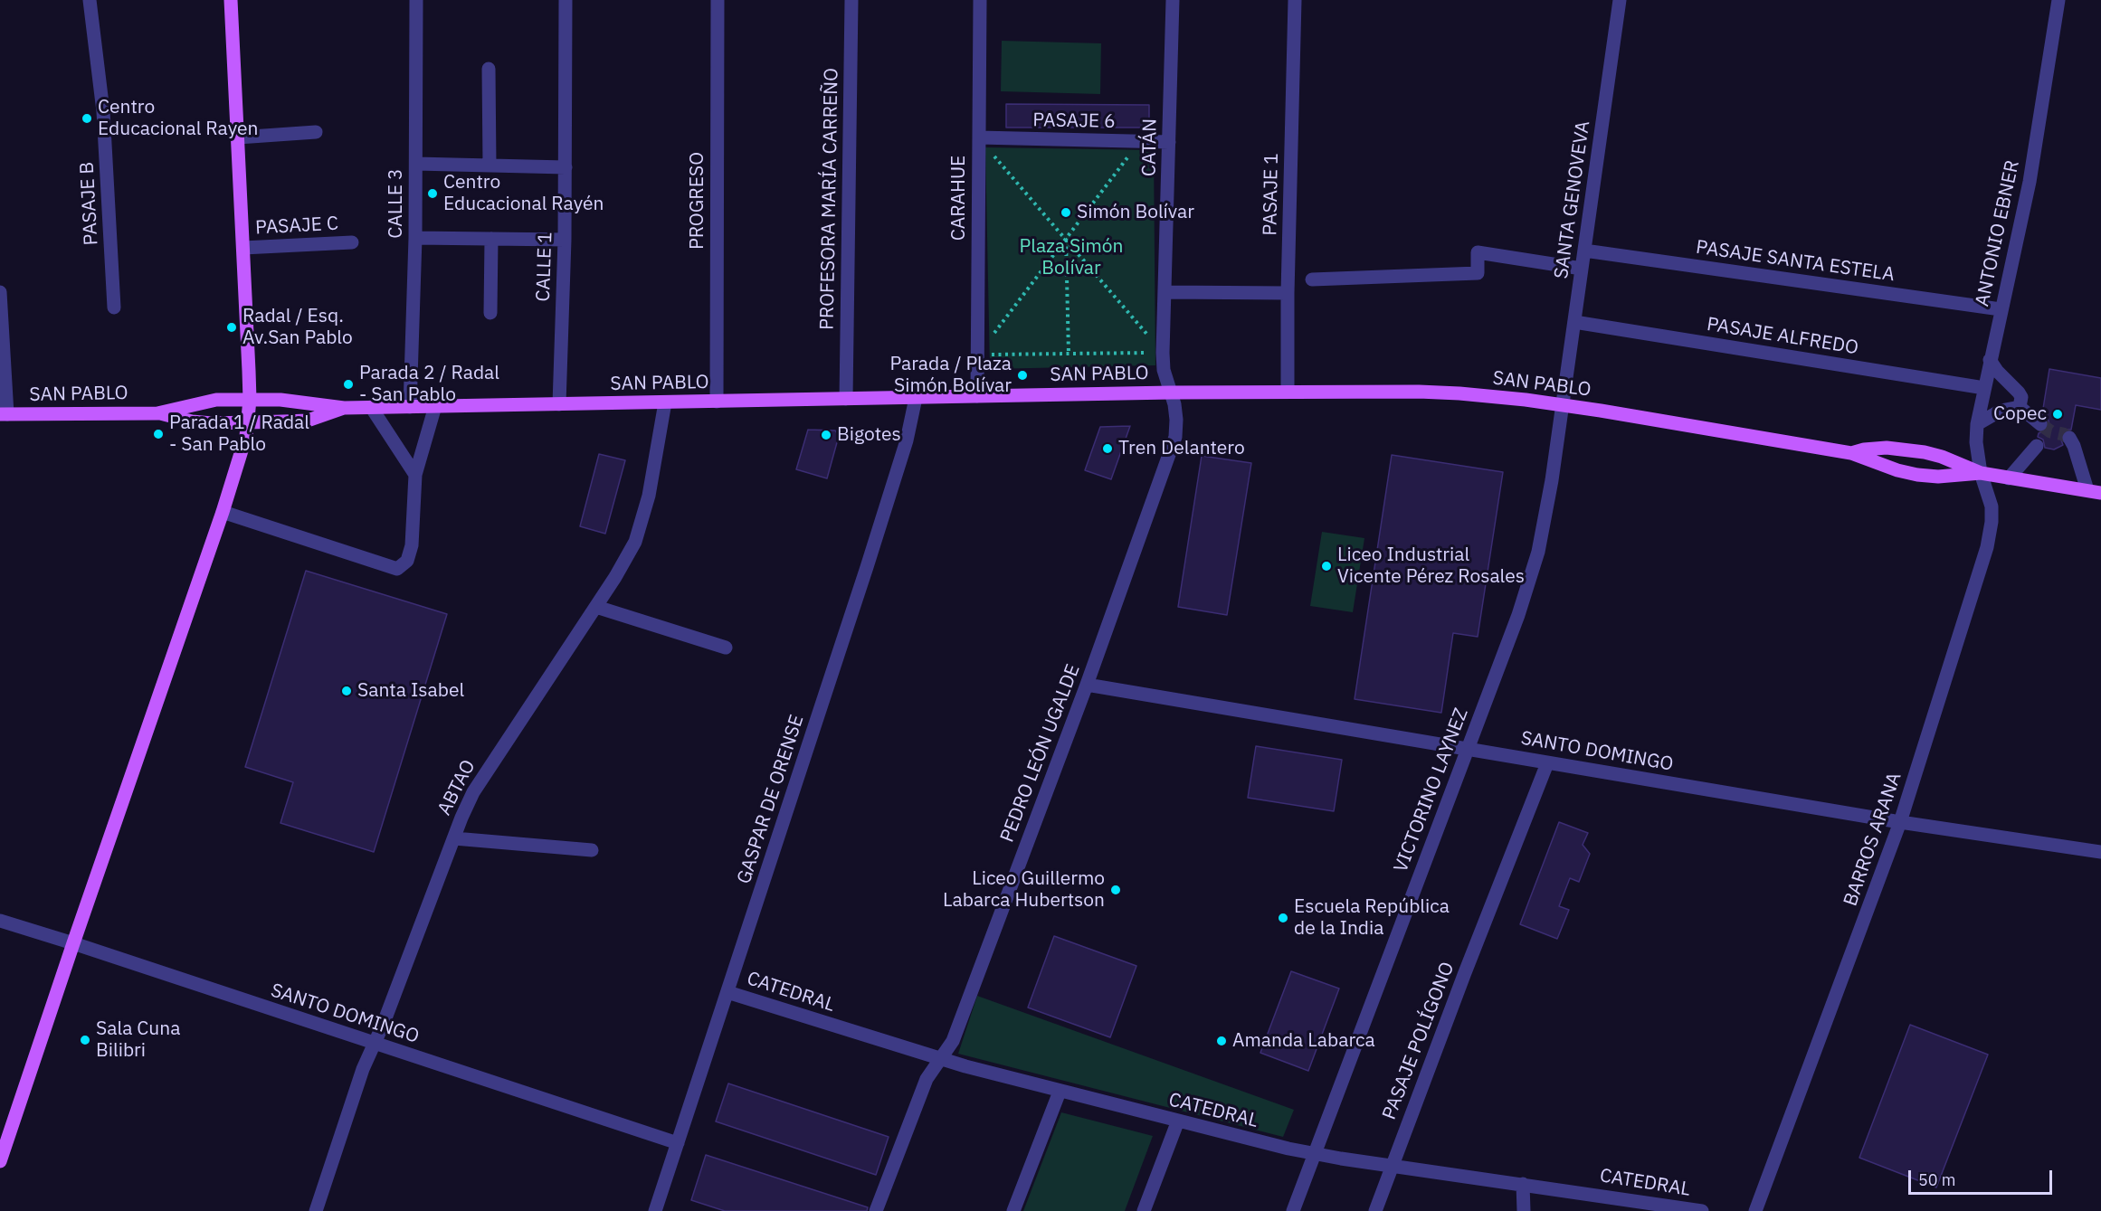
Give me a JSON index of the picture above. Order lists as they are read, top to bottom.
{
  "streets": {
    "main road": ["SAN PABLO"],
    "street": [
      "PASAJE 6",
      "CATÁN",
      "PASAJE 1",
      "CARAHUE",
      "PROFESORA MARÍA CARREÑO",
      "SANTA GENOVEVA",
      "PROGRESO",
      "PASAJE B",
      "CALLE 3",
      "PASAJE C",
      "ANTONIO EBNER",
      "PASAJE SANTA ESTELA",
      "CALLE 1",
      "PASAJE ALFREDO",
      "SANTO DOMINGO",
      "PEDRO LEÓN UGALDE",
      "ABTAO",
      "VICTORINO LAYNEZ",
      "GASPAR DE ORENSE",
      "BARROS ARANA",
      "CATEDRAL",
      "PASAJE POLÍGONO"
    ]
  },
  "crossings": [
    ["PASAJE 6", "CATÁN"],
    ["PASAJE 6", "CARAHUE"],
    ["CATÁN", "SAN PABLO"],
    ["CATÁN", "PEDRO LEÓN UGALDE"],
    ["PASAJE 1", "SAN PABLO"],
    ["CARAHUE", "SAN PABLO"],
    ["PROFESORA MARÍA CARREÑO", "SAN PABLO"],
    ["SANTA GENOVEVA", "PASAJE SANTA ESTELA"],
    ["SANTA GENOVEVA", "PASAJE ALFREDO"],
    ["SANTA GENOVEVA", "SAN PABLO"],
    ["SANTA GENOVEVA", "VICTORINO LAYNEZ"],
    ["PROGRESO", "SAN PABLO"],
    ["CALLE 3", "SAN PABLO"],
    ["ANTONIO EBNER", "PASAJE SANTA ESTELA"],
    ["ANTONIO EBNER", "PASAJE ALFREDO"],
    ["ANTONIO EBNER", "SAN PABLO"],
    ["ANTONIO EBNER", "BARROS ARANA"],
    ["CALLE 1", "SAN PABLO"],
    ["SAN PABLO", "PEDRO LEÓN UGALDE"],
    ["SAN PABLO", "ABTAO"],
    ["SAN PABLO", "VICTORINO LAYNEZ"],
    ["SAN PABLO", "GASPAR DE ORENSE"],
    ["SAN PABLO", "BARROS ARANA"],
    ["SANTO DOMINGO", "PEDRO LEÓN UGALDE"],
    ["SANTO DOMINGO", "ABTAO"],
    ["SANTO DOMINGO", "VICTORINO LAYNEZ"],
    ["SANTO DOMINGO", "GASPAR DE ORENSE"],
    ["SANTO DOMINGO", "BARROS ARANA"],
    ["SANTO DOMINGO", "PASAJE POLÍGONO"],
    ["PEDRO LEÓN UGALDE", "CATEDRAL"],
    ["VICTORINO LAYNEZ", "CATEDRAL"],
    ["GASPAR DE ORENSE", "CATEDRAL"],
    ["CATEDRAL", "PASAJE POLÍGONO"]
  ],
  "parks": ["Plaza Simón Bolívar"],
  "places": [
    "Centro Educacional Rayen",
    "Centro Educacional Rayén",
    "Simón Bolívar",
    "Radal / Esq. Av.San Pablo",
    "Parada / Plaza Simón Bolívar",
    "Parada 2 / Radal - San Pablo",
    "Copec",
    "Parada 1 / Radal - San Pablo",
    "Bigotes",
    "Tren Delantero",
    "Liceo Industrial Vicente Pérez Rosales",
    "Santa Isabel",
    "Liceo Guillermo Labarca Hubertson",
    "Escuela República de la India",
    "Sala Cuna Bilibri",
    "Amanda Labarca"
  ],
  "scale_bar": "50 m"
}
